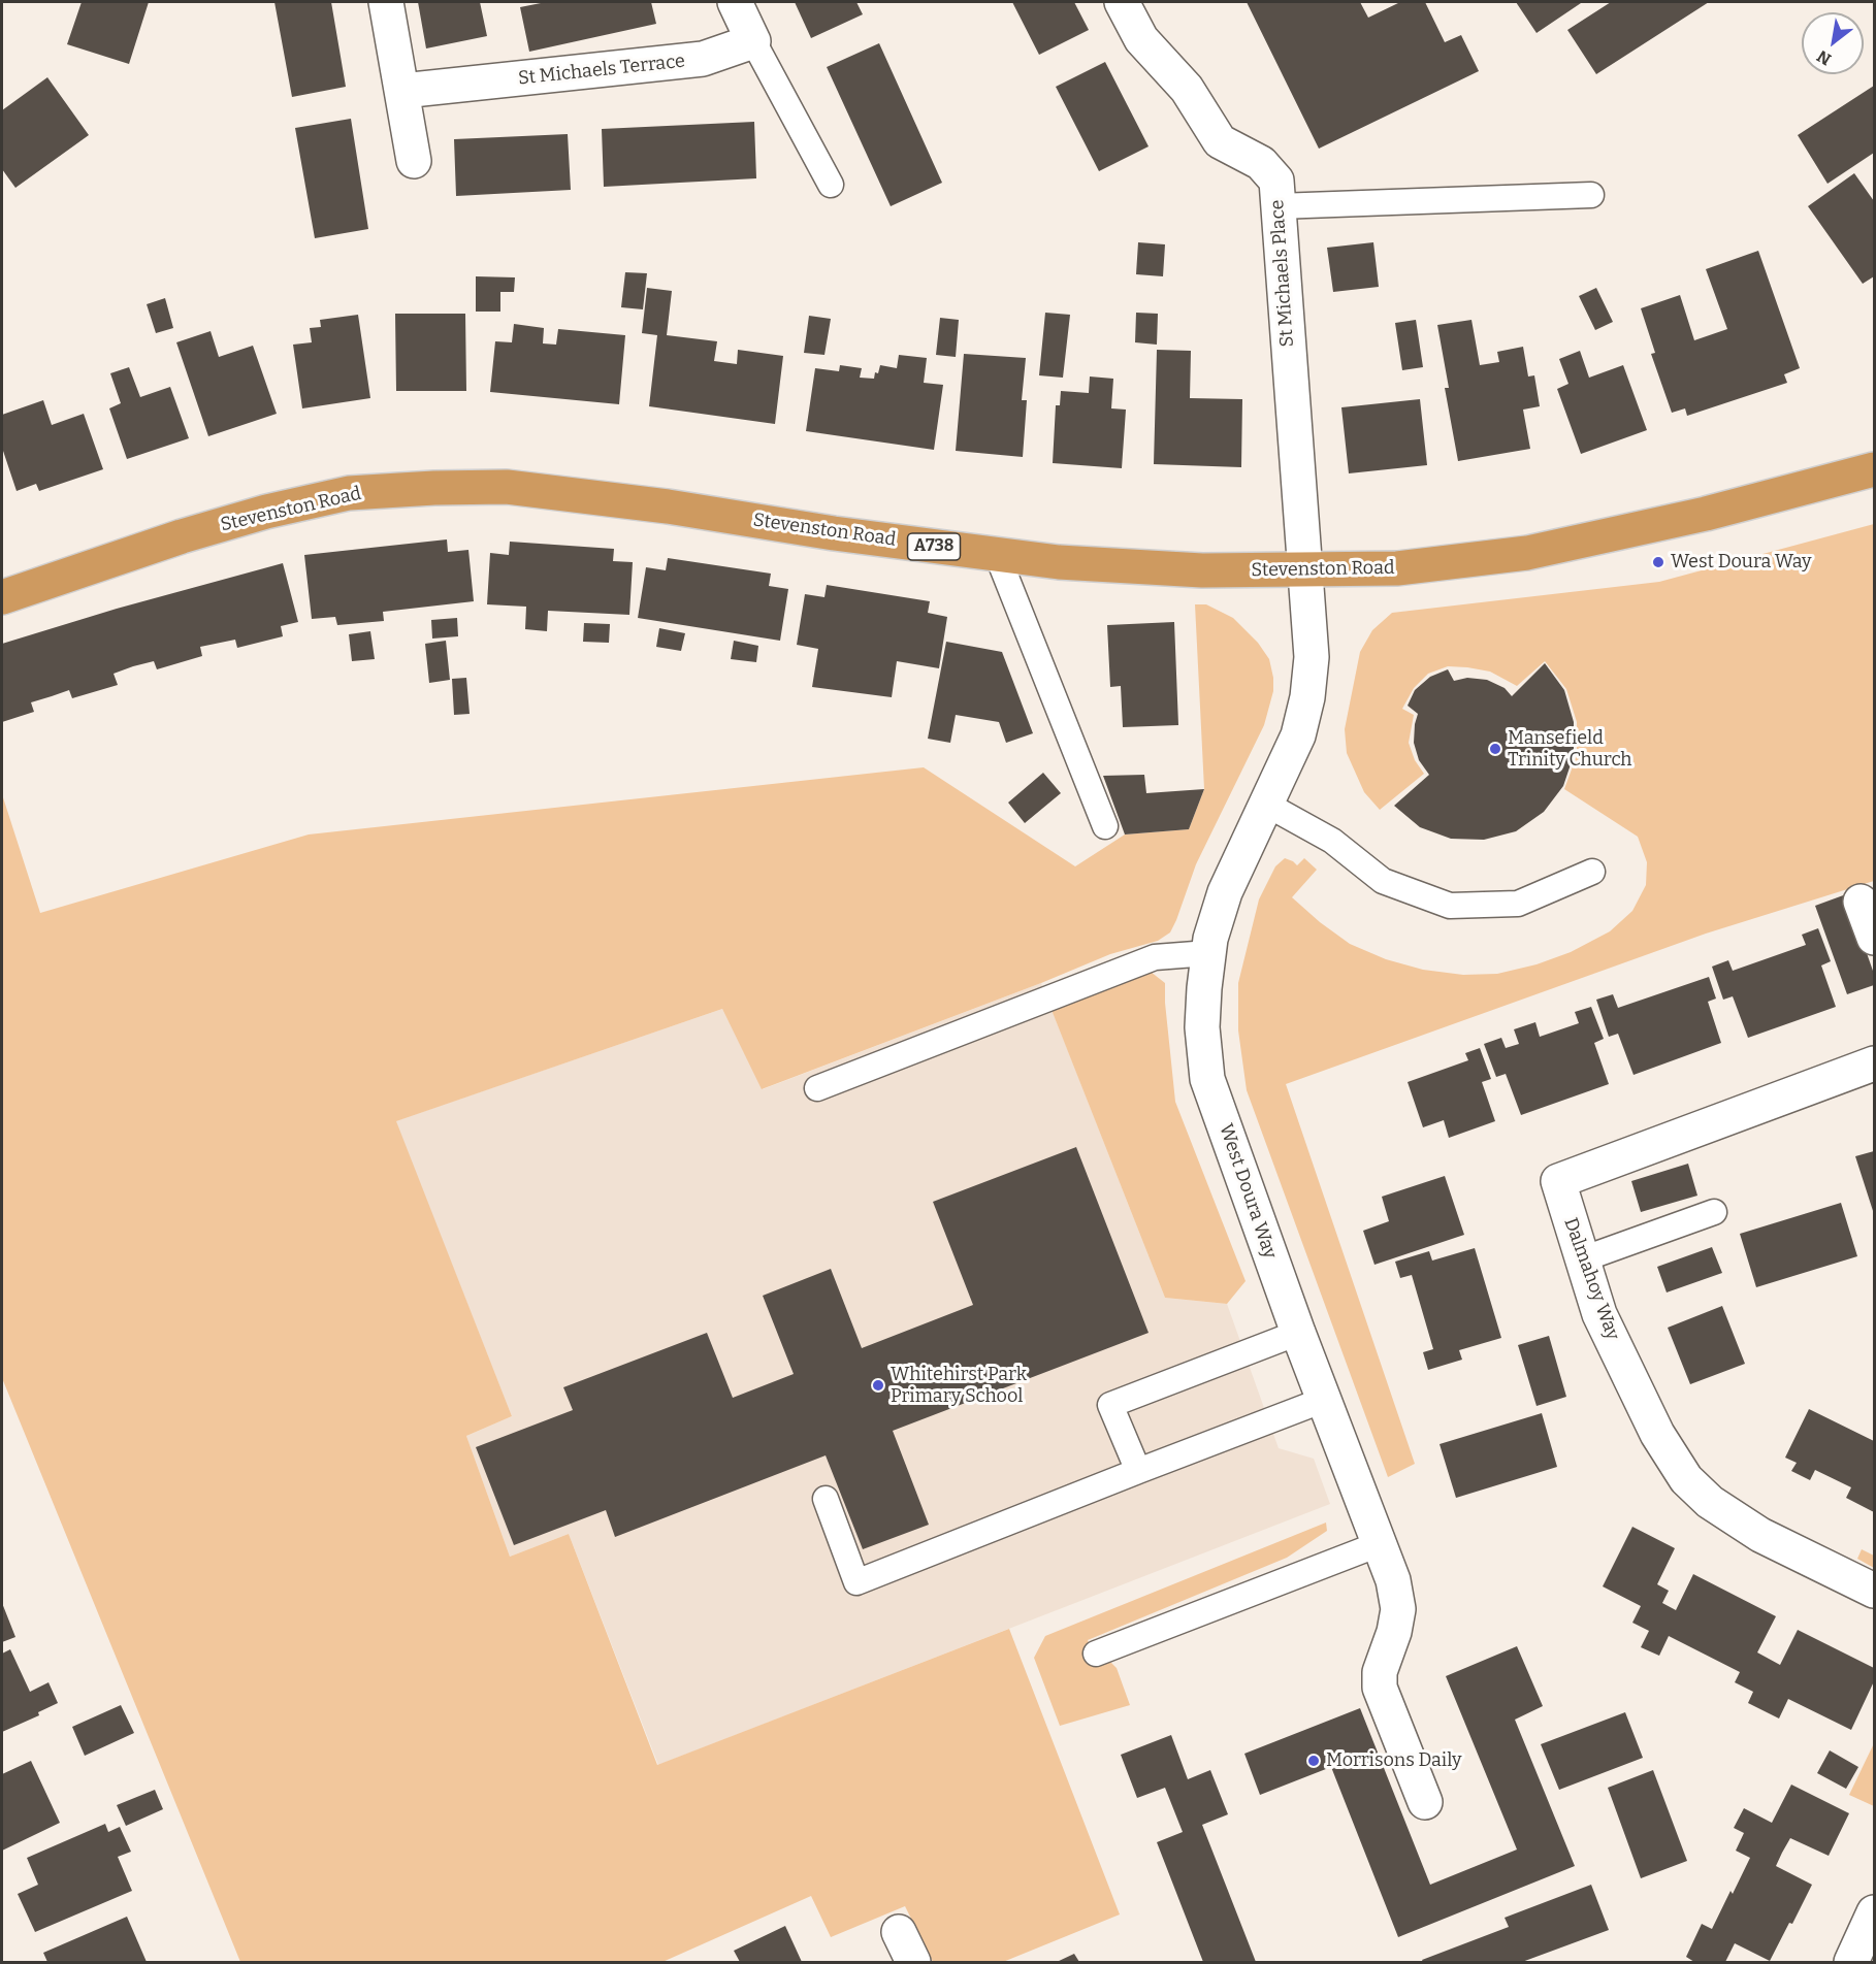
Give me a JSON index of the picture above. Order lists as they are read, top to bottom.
{
  "streets": {
    "highway": ["Stevenston Road", "A738"],
    "street": [
      "St Michaels Terrace",
      "St Michaels Place",
      "West Doura Way",
      "Dalmahoy Way"
    ]
  },
  "crossings": [
    ["St Michaels Place", "Stevenston Road"],
    ["St Michaels Place", "West Doura Way"],
    ["Stevenston Road", "West Doura Way"]
  ],
  "places": [
    "West Doura Way",
    "Mansefield Trinity Church",
    "Whitehirst Park Primary School",
    "Morrisons Daily"
  ],
  "north": "bottom left"
}
